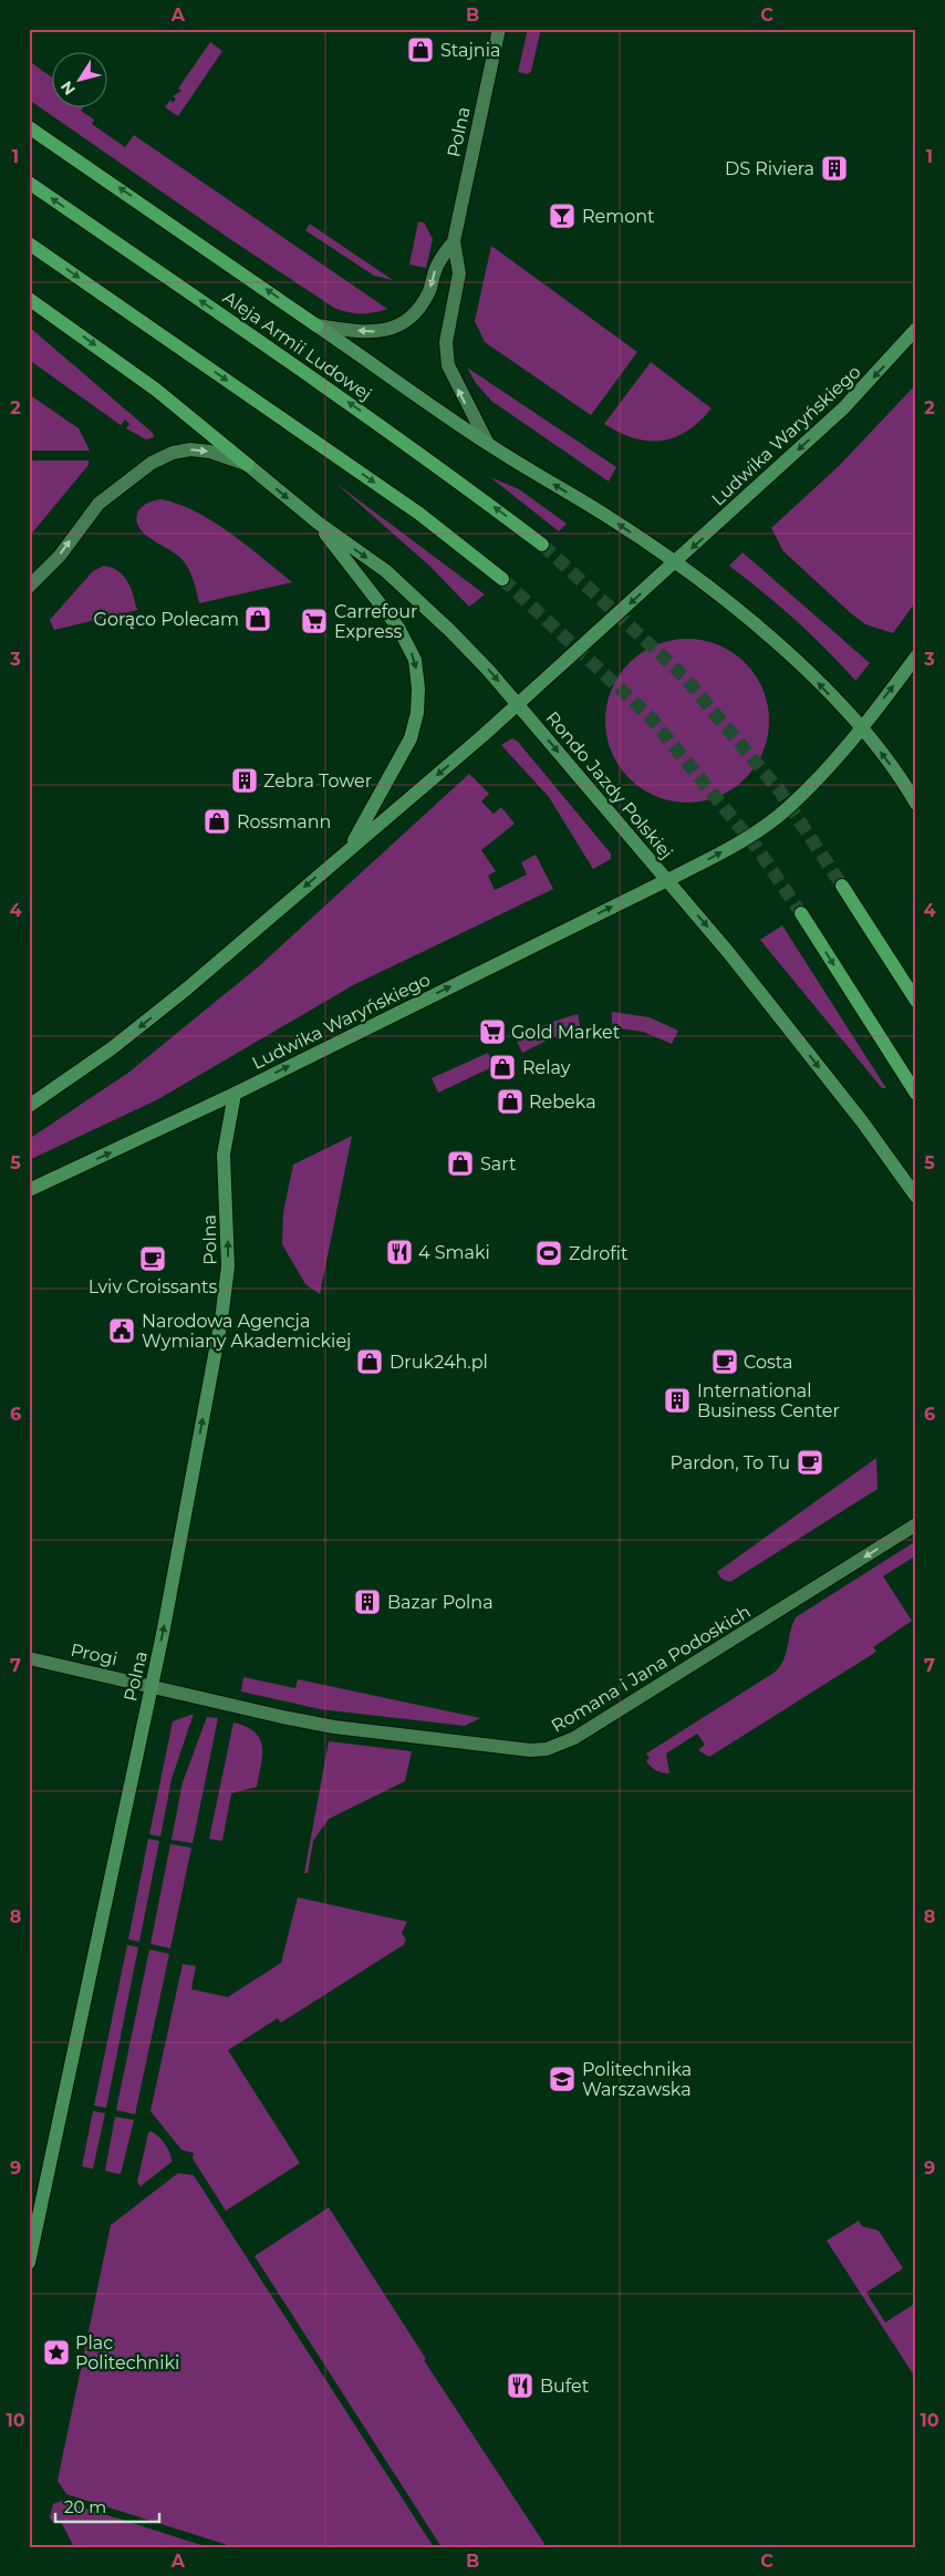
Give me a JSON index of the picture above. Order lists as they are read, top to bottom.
{
  "streets": {
    "main road": [
      "Polna",
      "Aleja Armii Ludowej",
      "Ludwika Waryńskiego",
      "Rondo Jazdy Polskiej"
    ],
    "street": ["Progi", "Romana i Jana Podoskich"]
  },
  "crossings": [
    ["Polna", "Ludwika Waryńskiego"],
    ["Polna", "Progi"],
    ["Polna", "Romana i Jana Podoskich"],
    ["Ludwika Waryńskiego", "Rondo Jazdy Polskiej"],
    ["Progi", "Romana i Jana Podoskich"]
  ],
  "one_way": ["Romana i Jana Podoskich"],
  "places": {
    "shop": [
      "Stajnia",
      "Gorąco Polecam",
      "Rossmann",
      "Relay",
      "Rebeka",
      "Sart",
      "Druk24h.pl"
    ],
    "building": [
      "DS Riviera",
      "Zebra Tower",
      "International Business Center",
      "Bazar Polna"
    ],
    "bar": ["Remont"],
    "supermarket": ["Carrefour Express", "Gold Market"],
    "restaurant": ["4 Smaki", "Bufet"],
    "sports": ["Zdrofit"],
    "cafe": ["Lviv Croissants", "Costa", "Pardon, To Tu"],
    "public building": ["Narodowa Agencja Wymiany Akademickiej"],
    "school or university": ["Politechnika Warszawska"],
    "place": ["Plac Politechniki"]
  },
  "scale_bar": "20 m",
  "north": "bottom left",
  "grid": {
    "columns": ["A", "B", "C"],
    "rows": [
      "1",
      "2",
      "3",
      "4",
      "5",
      "6",
      "7",
      "8",
      "9",
      "10"
    ]
  }
}
